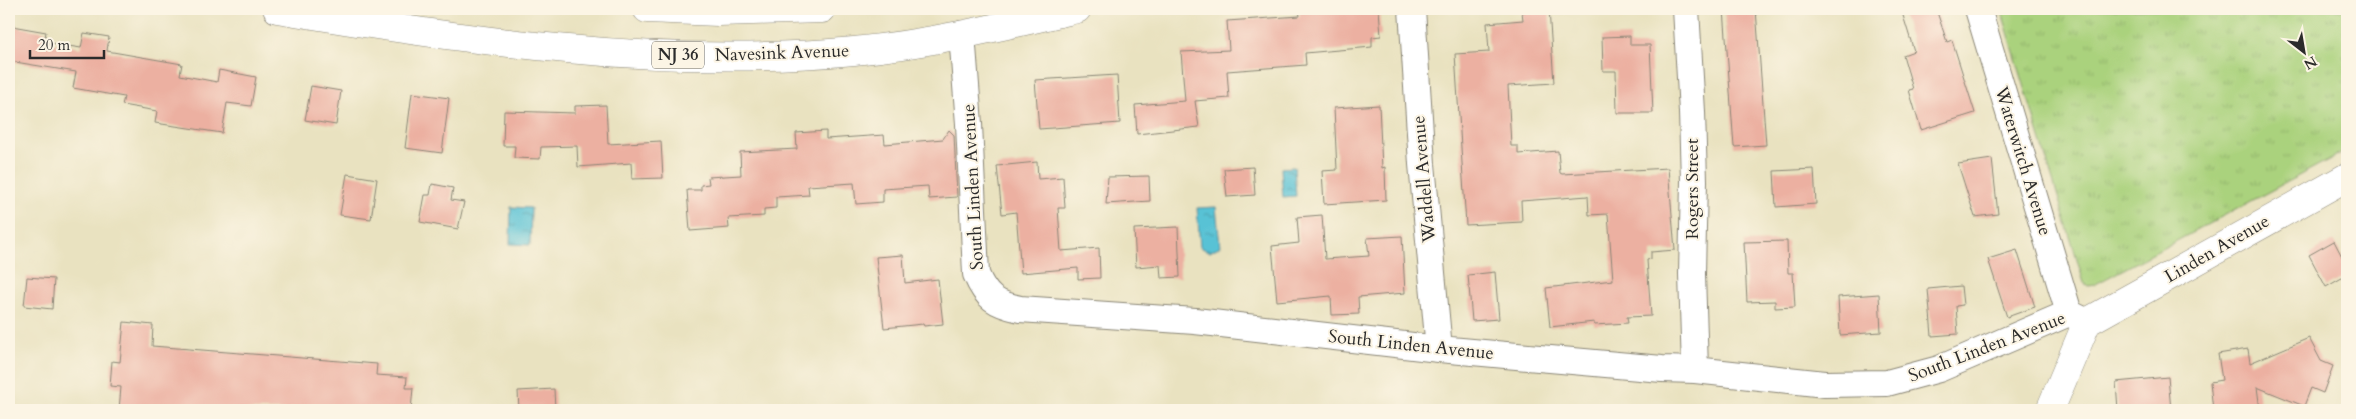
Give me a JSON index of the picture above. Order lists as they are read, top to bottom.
{
  "streets": {
    "main road": ["Navesink Avenue", "NJ 36", "Linden Avenue"],
    "street": [
      "Waterwitch Avenue",
      "Waddell Avenue",
      "South Linden Avenue",
      "Rogers Street"
    ]
  },
  "crossings": [
    ["Navesink Avenue", "South Linden Avenue"],
    ["Waterwitch Avenue", "South Linden Avenue"],
    ["Waterwitch Avenue", "Linden Avenue"],
    ["Waddell Avenue", "South Linden Avenue"],
    ["South Linden Avenue", "Rogers Street"],
    ["South Linden Avenue", "Linden Avenue"]
  ],
  "scale_bar": "20 m",
  "north": "bottom right"
}
